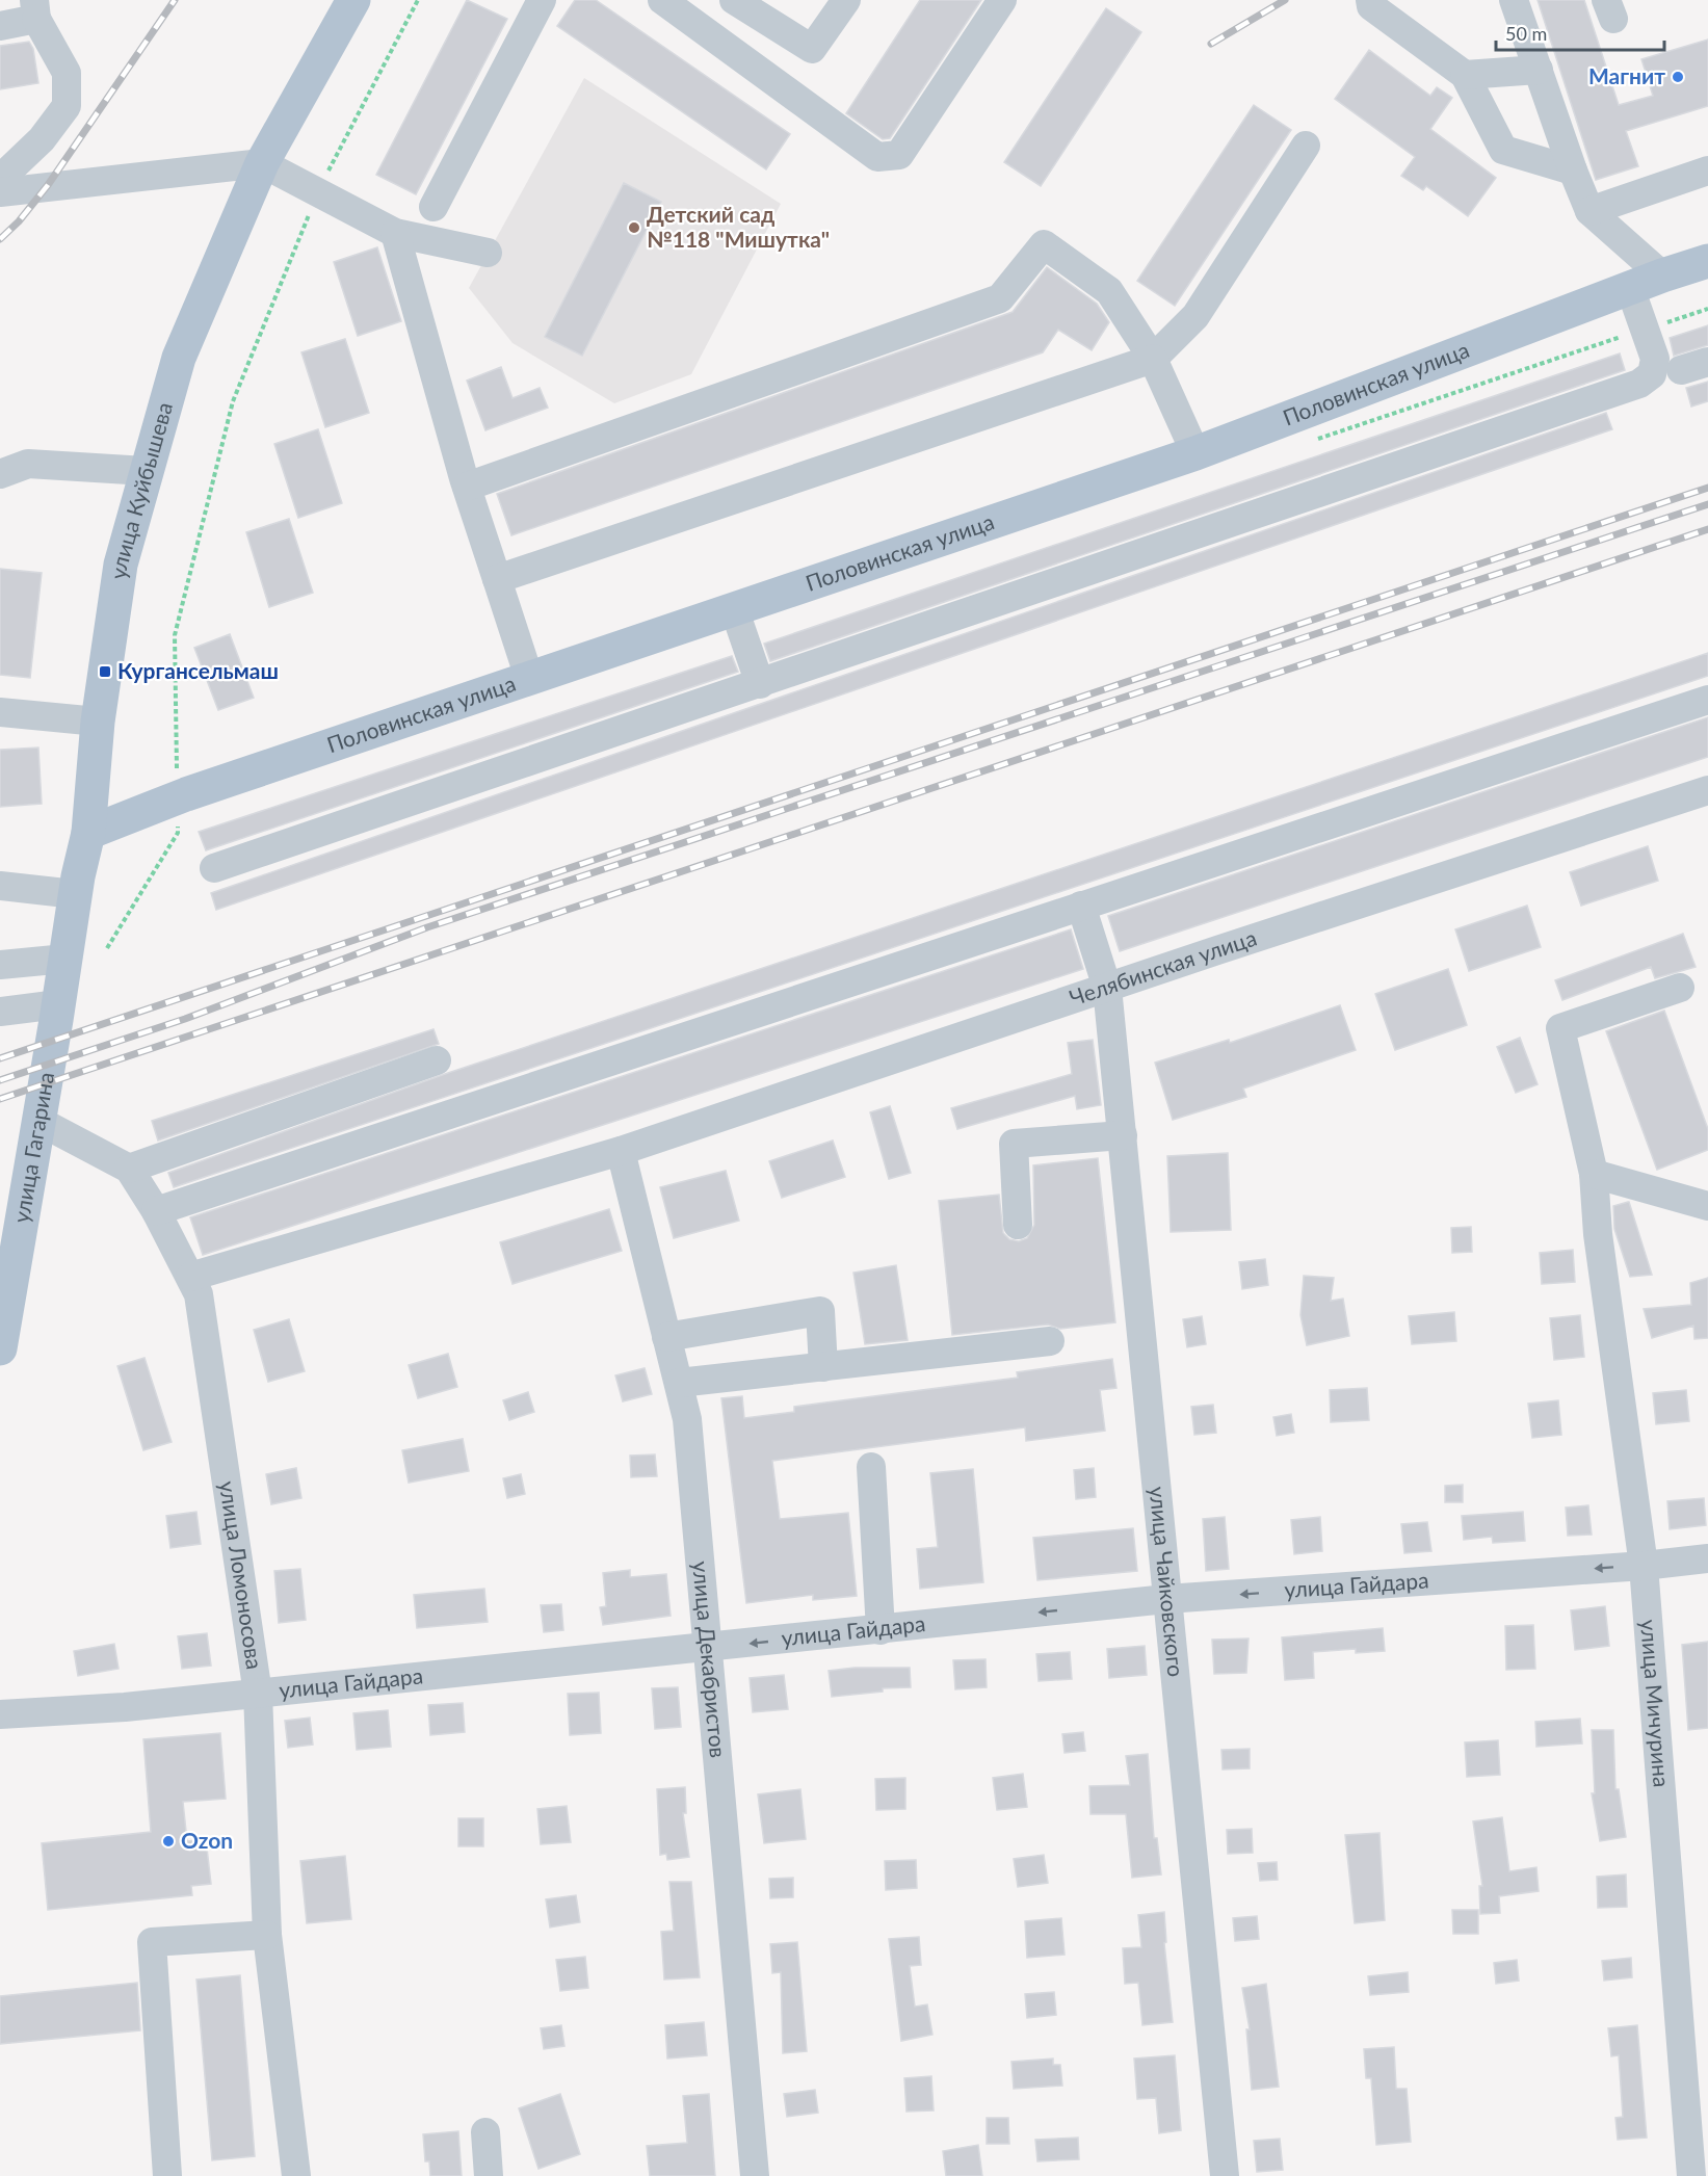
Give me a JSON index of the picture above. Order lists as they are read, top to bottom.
{
  "streets": {
    "main road": ["Половинская улица", "улица Куйбышева", "улица Гагарина"],
    "street": [
      "Челябинская улица",
      "улица Ломоносова",
      "улица Чайковского",
      "улица Гайдара",
      "улица Декабристов",
      "улица Мичурина"
    ]
  },
  "crossings": [
    ["Половинская улица", "улица Куйбышева"],
    ["улица Куйбышева", "улица Гагарина"],
    ["Челябинская улица", "улица Ломоносова"],
    ["Челябинская улица", "улица Чайковского"],
    ["Челябинская улица", "улица Декабристов"],
    ["улица Гагарина", "улица Ломоносова"],
    ["улица Ломоносова", "улица Гайдара"],
    ["улица Чайковского", "улица Гайдара"],
    ["улица Гайдара", "улица Декабристов"],
    ["улица Гайдара", "улица Мичурина"]
  ],
  "one_way": ["улица Гайдара"],
  "places": {
    "other": ["Магнит", "Детский сад №118 \"Мишутка\"", "Ozon"],
    "transit": ["Кургансельмаш"]
  },
  "scale_bar": "50 m"
}
